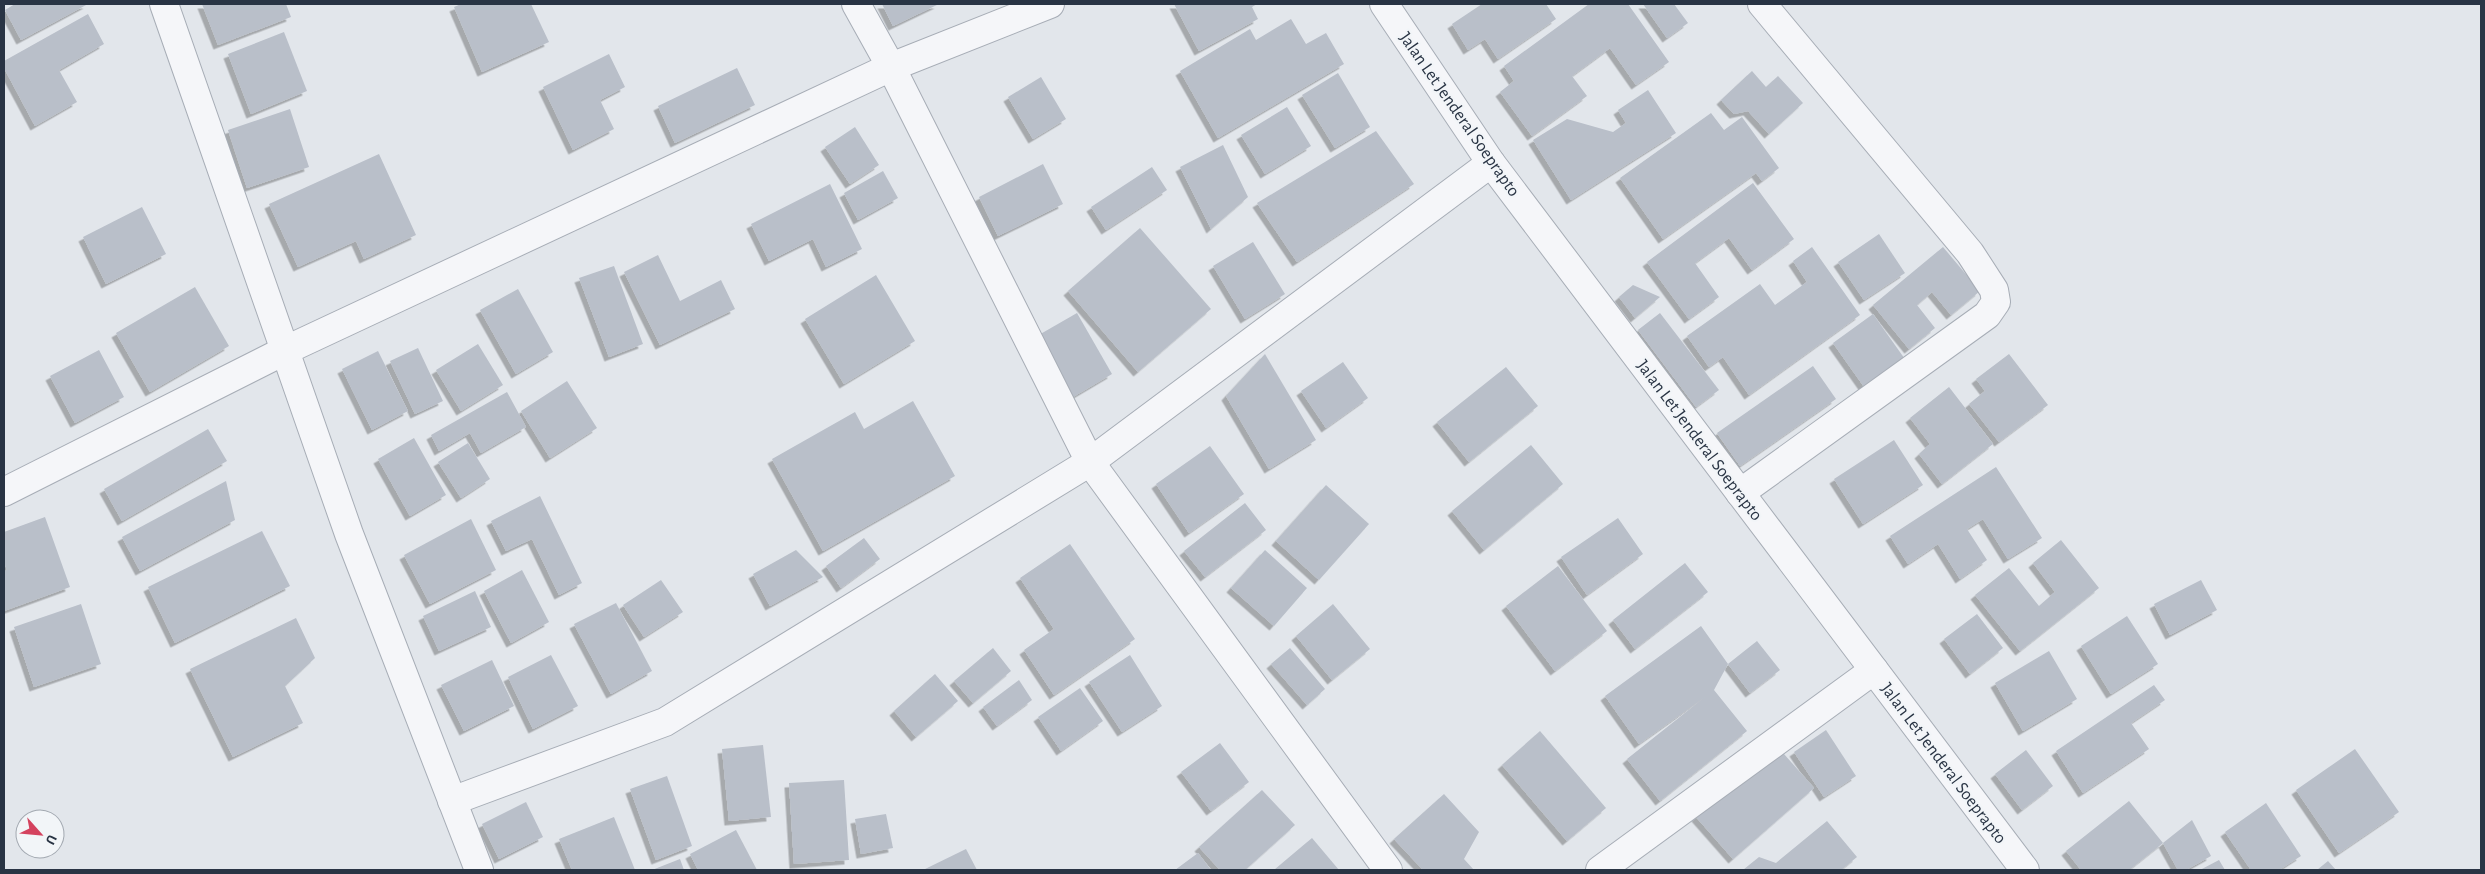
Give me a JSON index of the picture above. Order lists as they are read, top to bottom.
{
  "streets": {
    "street": ["Jalan Let Jenderal Soeprapto"]
  },
  "north": "bottom right"
}
